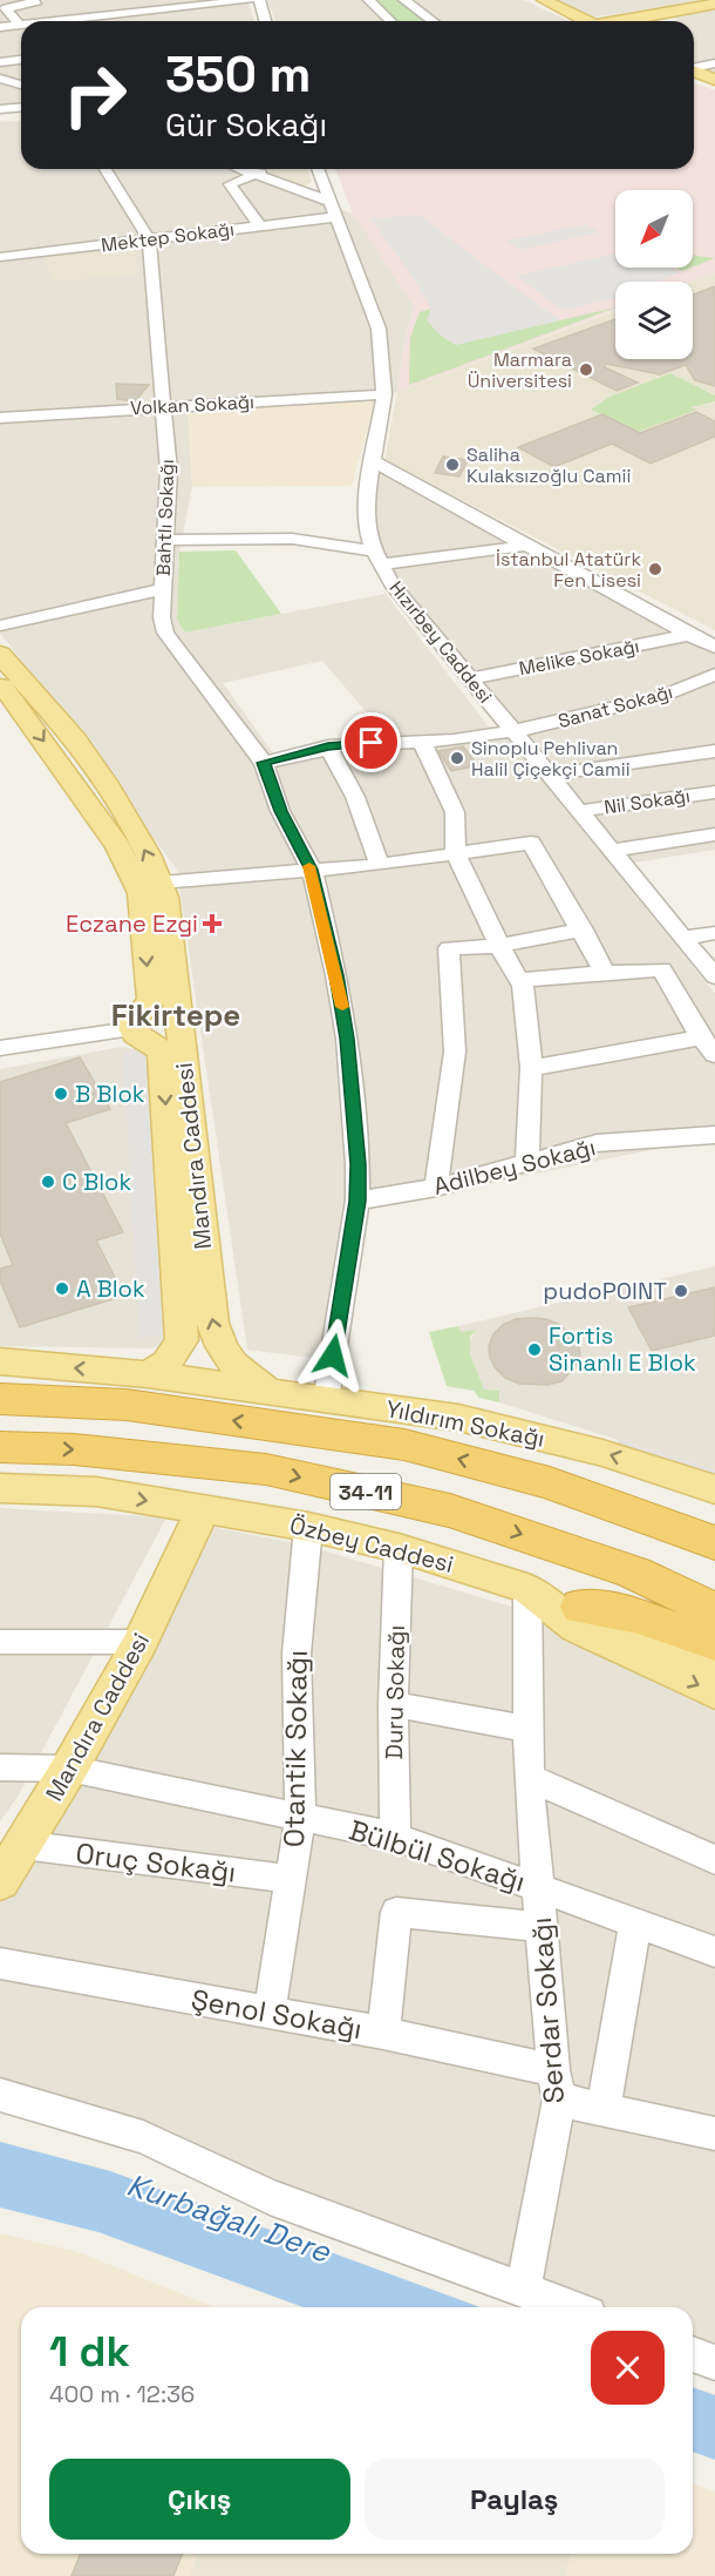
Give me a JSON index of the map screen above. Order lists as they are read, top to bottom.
{
  "streets": {
    "highway": ["34-11"],
    "main road": ["Mandıra Caddesi", "Yıldırım Sokağı", "Özbey Caddesi"],
    "street": [
      "Mektep Sokağı",
      "Volkan Sokağı",
      "Bahtlı Sokağı",
      "Hızırbey Caddesi",
      "Melike Sokağı",
      "Sanat Sokağı",
      "Nil Sokağı",
      "Adilbey Sokağı",
      "Duru Sokağı",
      "Otantik Sokağı",
      "Bülbül Sokağı",
      "Oruç Sokağı",
      "Serdar Sokağı",
      "Şenol Sokağı"
    ]
  },
  "crossings": [
    ["Mektep Sokağı", "Bahtlı Sokağı"],
    ["Mektep Sokağı", "Hızırbey Caddesi"],
    ["Volkan Sokağı", "Bahtlı Sokağı"],
    ["Volkan Sokağı", "Hızırbey Caddesi"],
    ["Bahtlı Sokağı", "Sanat Sokağı"],
    ["Bahtlı Sokağı", "Adilbey Sokağı"],
    ["Bahtlı Sokağı", "Yıldırım Sokağı"],
    ["Hızırbey Caddesi", "Melike Sokağı"],
    ["Hızırbey Caddesi", "Sanat Sokağı"],
    ["Hızırbey Caddesi", "Nil Sokağı"],
    ["Mandıra Caddesi", "Yıldırım Sokağı"],
    ["Mandıra Caddesi", "34-11"],
    ["Mandıra Caddesi", "Özbey Caddesi"],
    ["Mandıra Caddesi", "Bülbül Sokağı"],
    ["Mandıra Caddesi", "Oruç Sokağı"],
    ["Yıldırım Sokağı", "34-11"],
    ["Özbey Caddesi", "Duru Sokağı"],
    ["Özbey Caddesi", "Otantik Sokağı"],
    ["Özbey Caddesi", "Serdar Sokağı"],
    ["Duru Sokağı", "Bülbül Sokağı"],
    ["Otantik Sokağı", "Bülbül Sokağı"],
    ["Otantik Sokağı", "Oruç Sokağı"],
    ["Otantik Sokağı", "Şenol Sokağı"],
    ["Bülbül Sokağı", "Serdar Sokağı"],
    ["Serdar Sokağı", "Şenol Sokağı"]
  ],
  "one_way": ["Yıldırım Sokağı"],
  "districts": ["Fikirtepe"],
  "water": ["Kurbağalı Dere"],
  "places": {
    "other": [
      "Marmara Üniversitesi",
      "Saliha Kulaksızoğlu Camii",
      "İstanbul Atatürk Fen Lisesi",
      "Sinoplu Pehlivan Halil Çiçekçi Camii",
      "B Blok",
      "C Blok",
      "A Blok",
      "pudoPOINT",
      "Fortis Sinanlı E Blok"
    ],
    "health": ["Eczane Ezgi"]
  },
  "north": "bottom left",
  "page": {
    "turn": ["350 m", "Gür Sokağı"],
    "heading": ["1 dk", "400 m · 12:36"],
    "buttons": ["Çıkış", "Paylaş"]
  }
}
